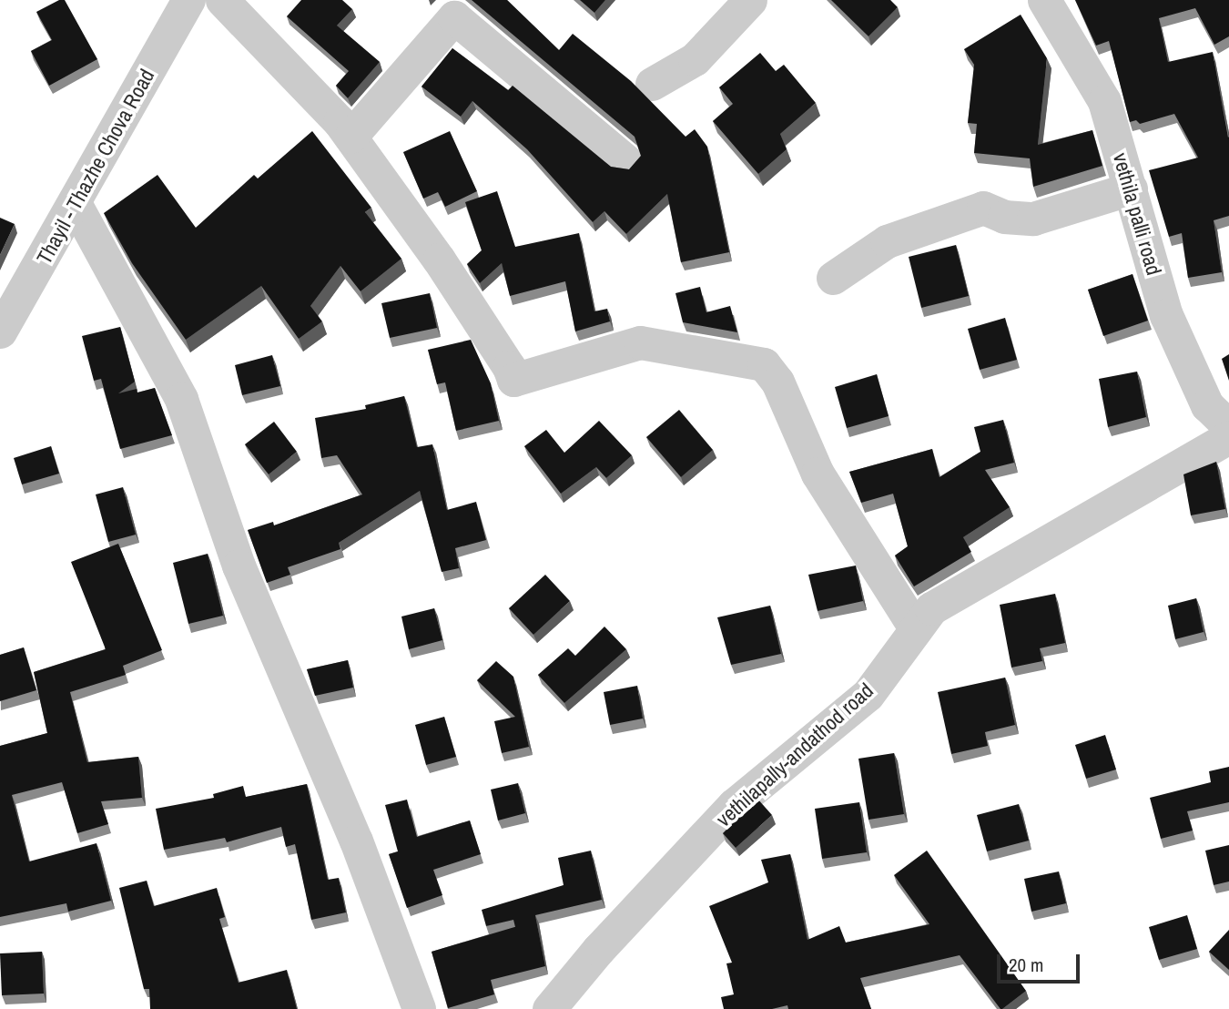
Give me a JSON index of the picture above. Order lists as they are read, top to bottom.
{
  "streets": {
    "street": ["Thayil - Thazhe Chova Road", "vethila palli road", "vethilapally-andathod road"]
  },
  "scale_bar": "20 m"
}
